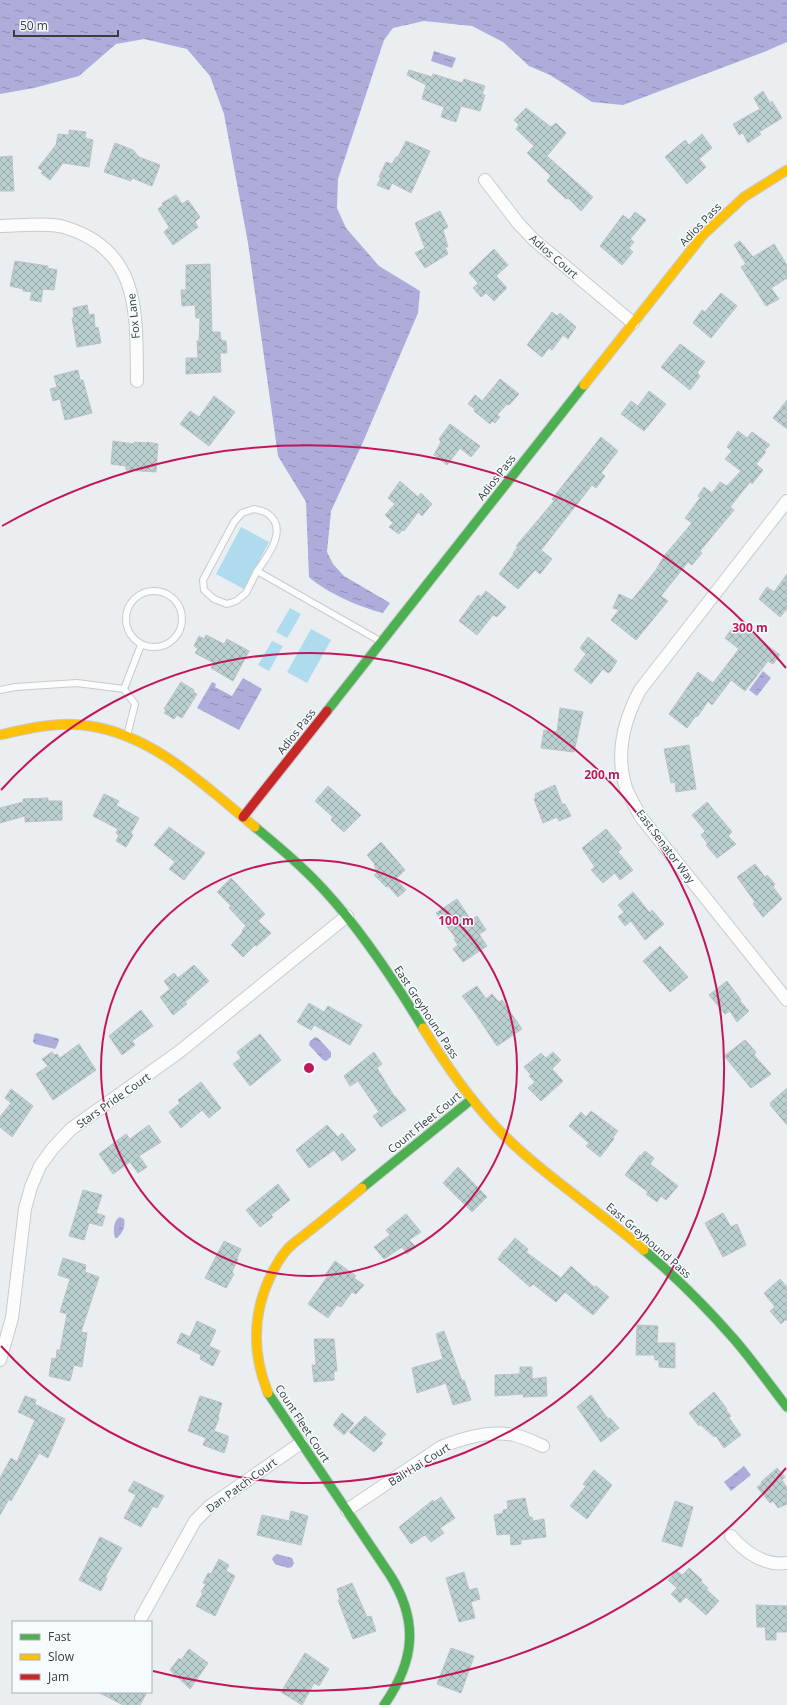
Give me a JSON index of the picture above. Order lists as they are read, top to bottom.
{
  "streets": {
    "street": [
      "Adios Pass",
      "Adios Court",
      "Fox Lane",
      "East Senator Way",
      "East Greyhound Pass",
      "Stars Pride Court",
      "Count Fleet Court",
      "Bali Hai Court",
      "Dan Patch Court"
    ]
  },
  "crossings": [
    ["Adios Pass", "Adios Court"],
    ["Adios Pass", "East Greyhound Pass"],
    ["East Greyhound Pass", "Stars Pride Court"],
    ["East Greyhound Pass", "Count Fleet Court"],
    ["Count Fleet Court", "Bali Hai Court"],
    ["Count Fleet Court", "Dan Patch Court"]
  ],
  "legend": ["Fast", "Slow", "Jam"],
  "scale_bar": "50 m",
  "rings": ["300 m", "200 m", "100 m"]
}
